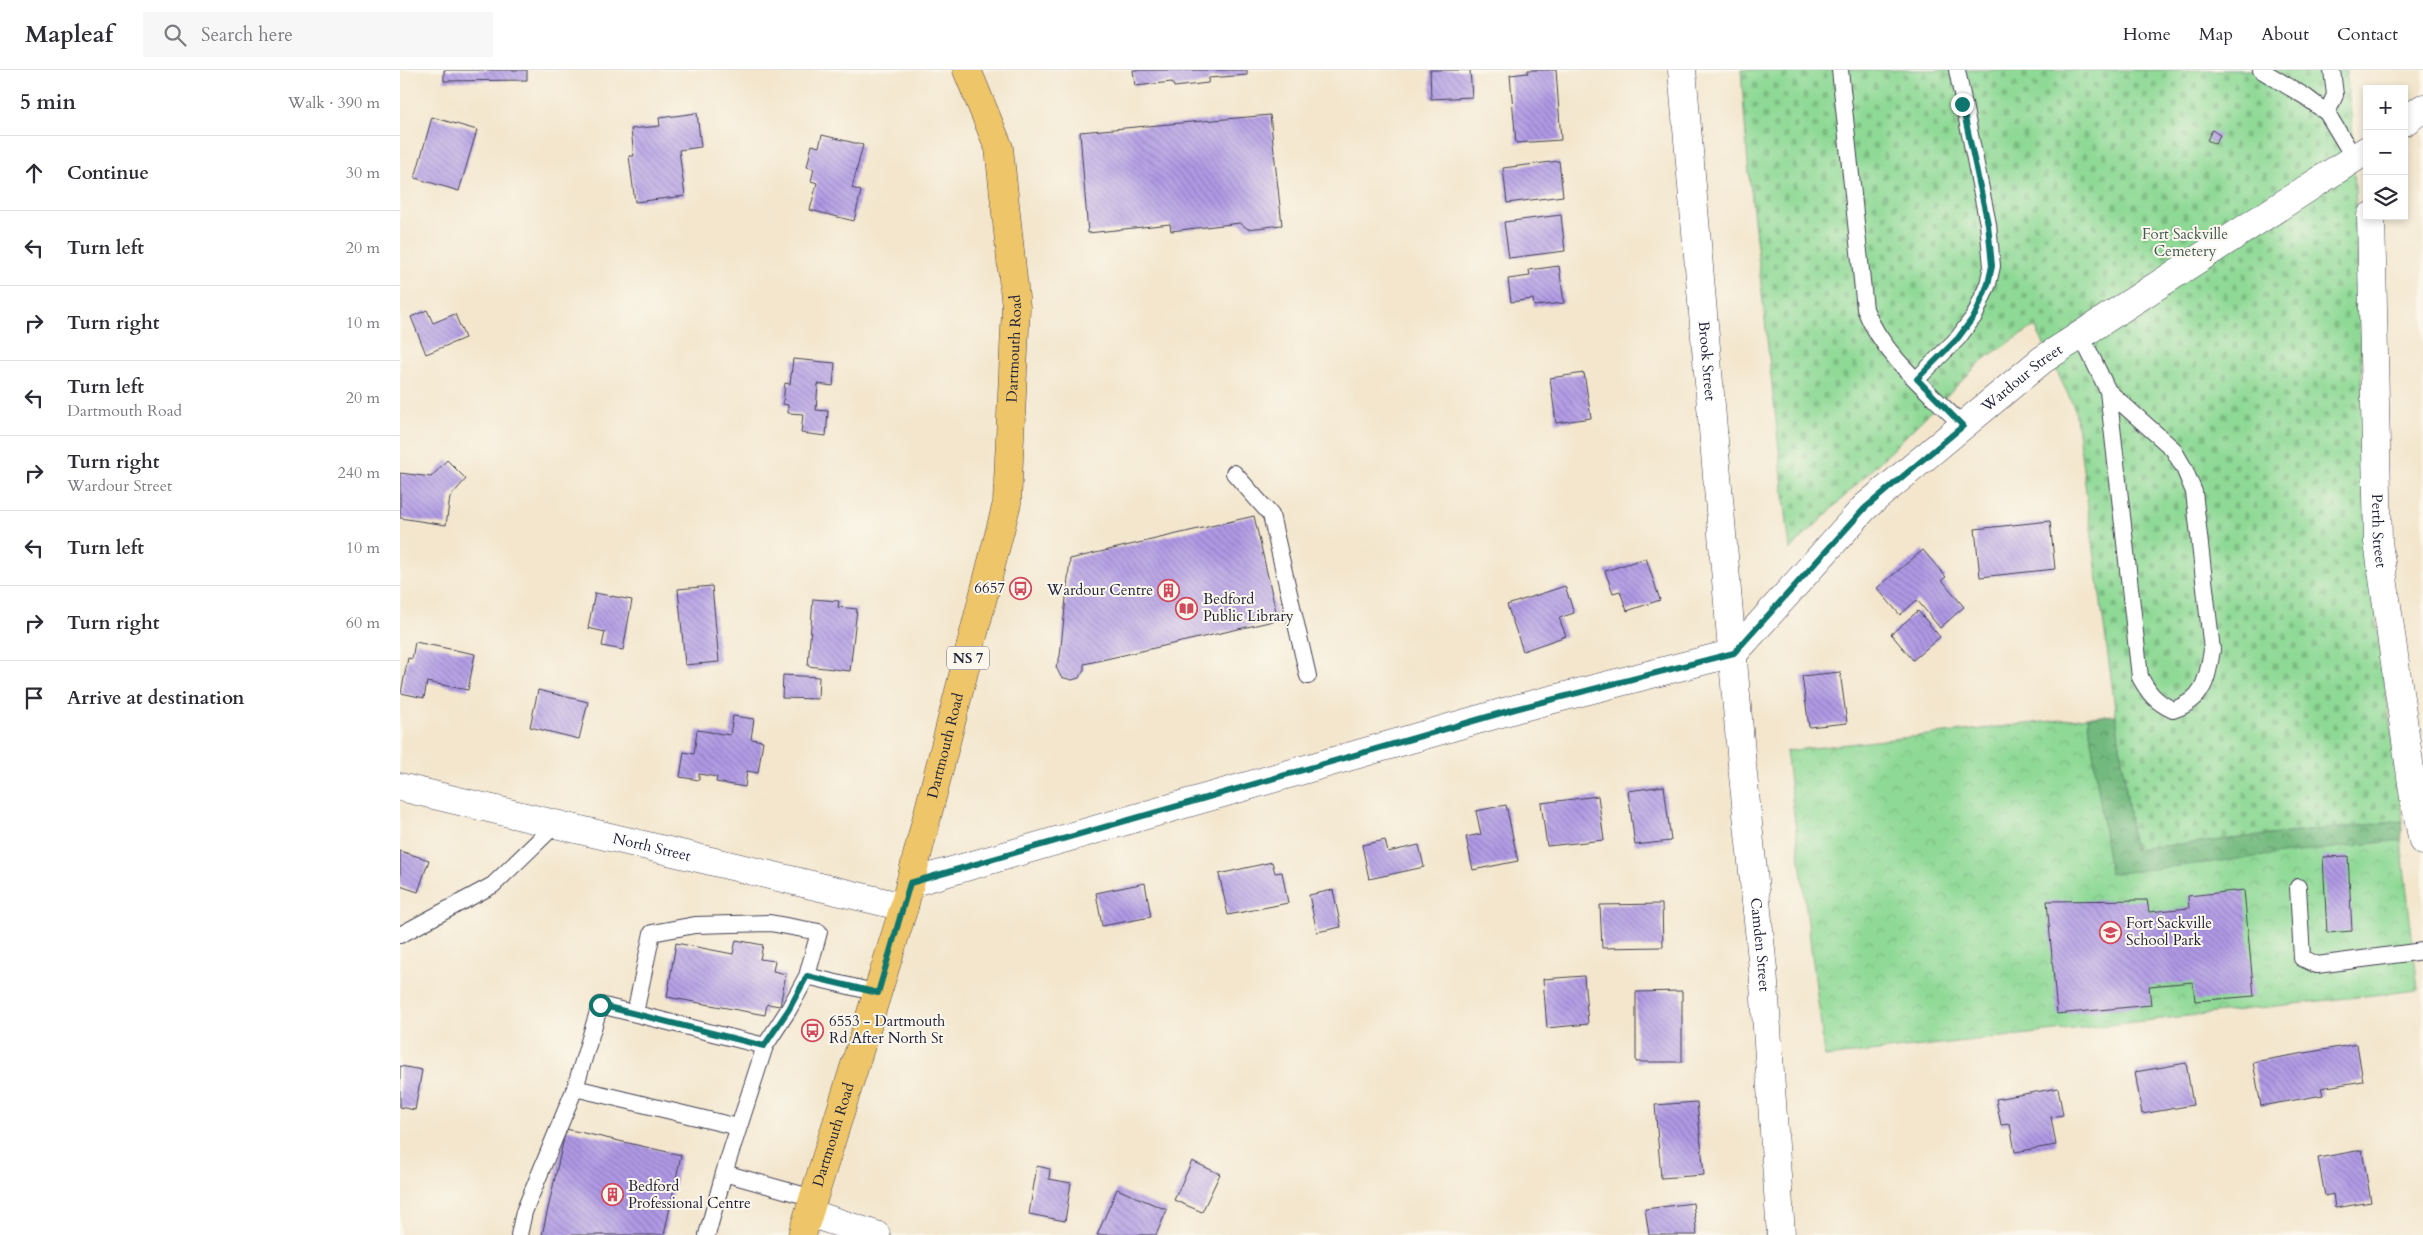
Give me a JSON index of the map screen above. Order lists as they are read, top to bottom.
{
  "streets": {
    "main road": ["Dartmouth Road", "NS 7"],
    "street": [
      "Brook Street",
      "Wardour Street",
      "Perth Street",
      "North Street",
      "Camden Street"
    ]
  },
  "crossings": [
    ["Dartmouth Road", "North Street"],
    ["Brook Street", "Wardour Street"],
    ["Brook Street", "Camden Street"],
    ["Wardour Street", "Camden Street"]
  ],
  "parks": ["Fort Sackville Cemetery"],
  "places": {
    "bus stop": ["6657", "6553 - Dartmouth Rd After North St"],
    "building": ["Wardour Centre", "Bedford Professional Centre"],
    "library": ["Bedford Public Library"],
    "school or university": ["Fort Sackville School Park"]
  },
  "page": {
    "header": "Mapleaf",
    "search": "Search here",
    "nav": [
      "Home",
      "Map",
      "About",
      "Contact"
    ],
    "heading": ["5 min", "Walk · 390 m"],
    "map_buttons": ["+", "−"],
    "list": [
      ["Continue", "30 m"],
      ["Turn left", "20 m"],
      ["Turn right", "10 m"],
      ["Turn left", "Dartmouth Road", "20 m"],
      ["Turn right", "Wardour Street", "240 m"],
      ["Turn left", "10 m"],
      ["Turn right", "60 m"],
      "Arrive at destination"
    ]
  }
}
